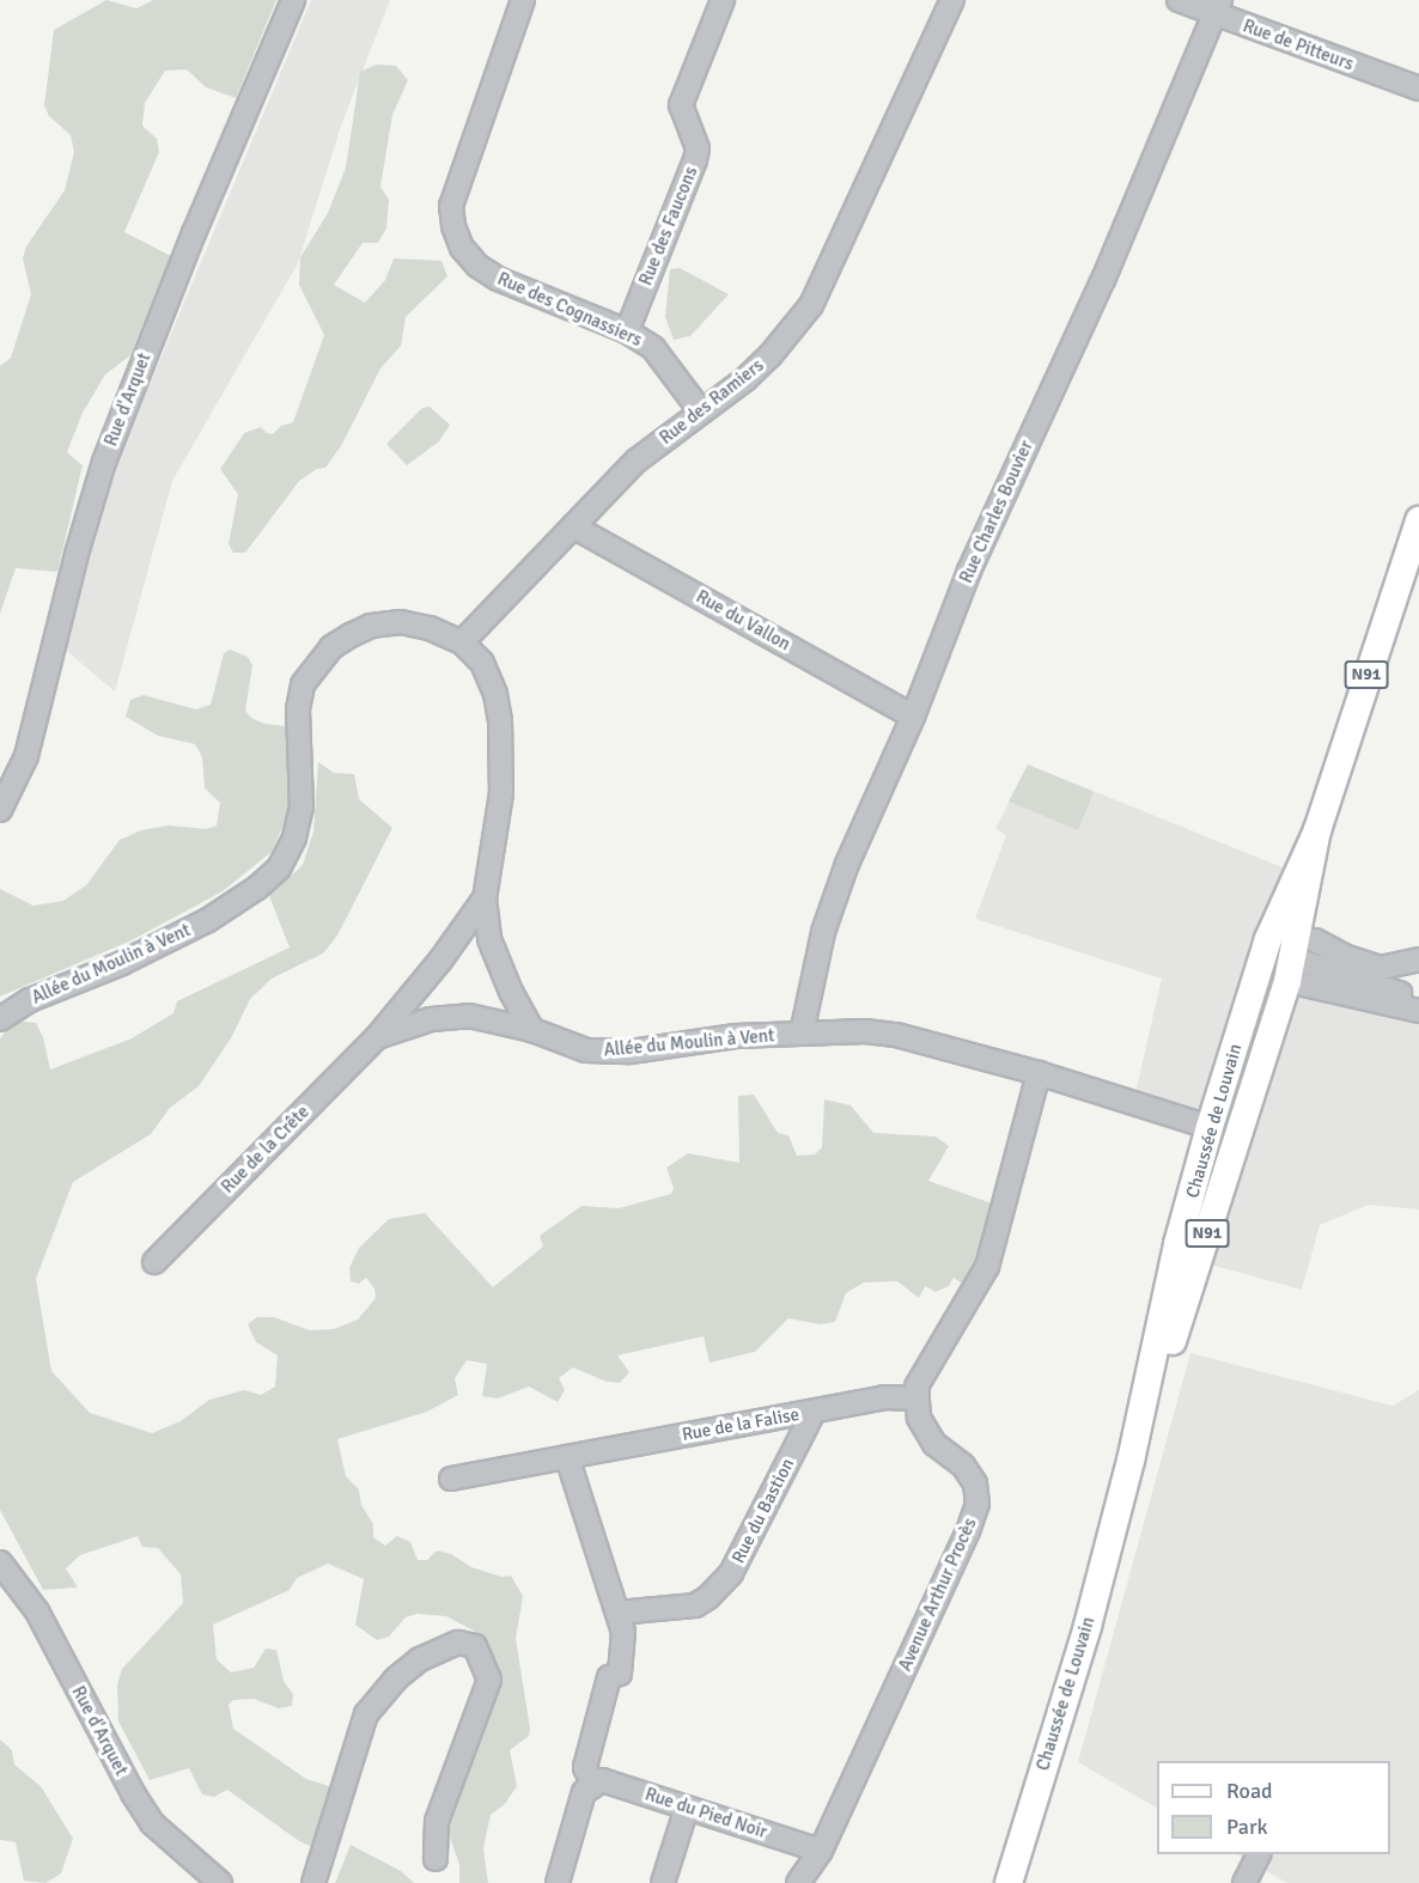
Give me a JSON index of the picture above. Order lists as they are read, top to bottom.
{
  "streets": {
    "main road": ["N91", "Chaussée de Louvain"],
    "street": [
      "Rue de Pitteurs",
      "Rue des Faucons",
      "Rue des Cognassiers",
      "Rue d'Arquet",
      "Rue des Ramiers",
      "Rue Charles Bouvier",
      "Rue du Vallon",
      "Allée du Moulin à Vent",
      "Rue de la Crête",
      "Rue de la Falise",
      "Rue du Bastion",
      "Avenue Arthur Procès",
      "Rue du Pied Noir"
    ]
  },
  "crossings": [
    ["Rue de Pitteurs", "Rue Charles Bouvier"],
    ["Rue des Faucons", "Rue des Cognassiers"],
    ["Rue des Cognassiers", "Rue des Ramiers"],
    ["Rue des Ramiers", "Rue du Vallon"],
    ["Rue des Ramiers", "Allée du Moulin à Vent"],
    ["Rue Charles Bouvier", "Rue du Vallon"],
    ["Rue Charles Bouvier", "Allée du Moulin à Vent"],
    ["Allée du Moulin à Vent", "Chaussée de Louvain"],
    ["Allée du Moulin à Vent", "Rue de la Crête"],
    ["Rue de la Falise", "Rue du Bastion"],
    ["Rue de la Falise", "Avenue Arthur Procès"],
    ["Avenue Arthur Procès", "Rue du Pied Noir"]
  ],
  "legend": ["Road", "Park"]
}
